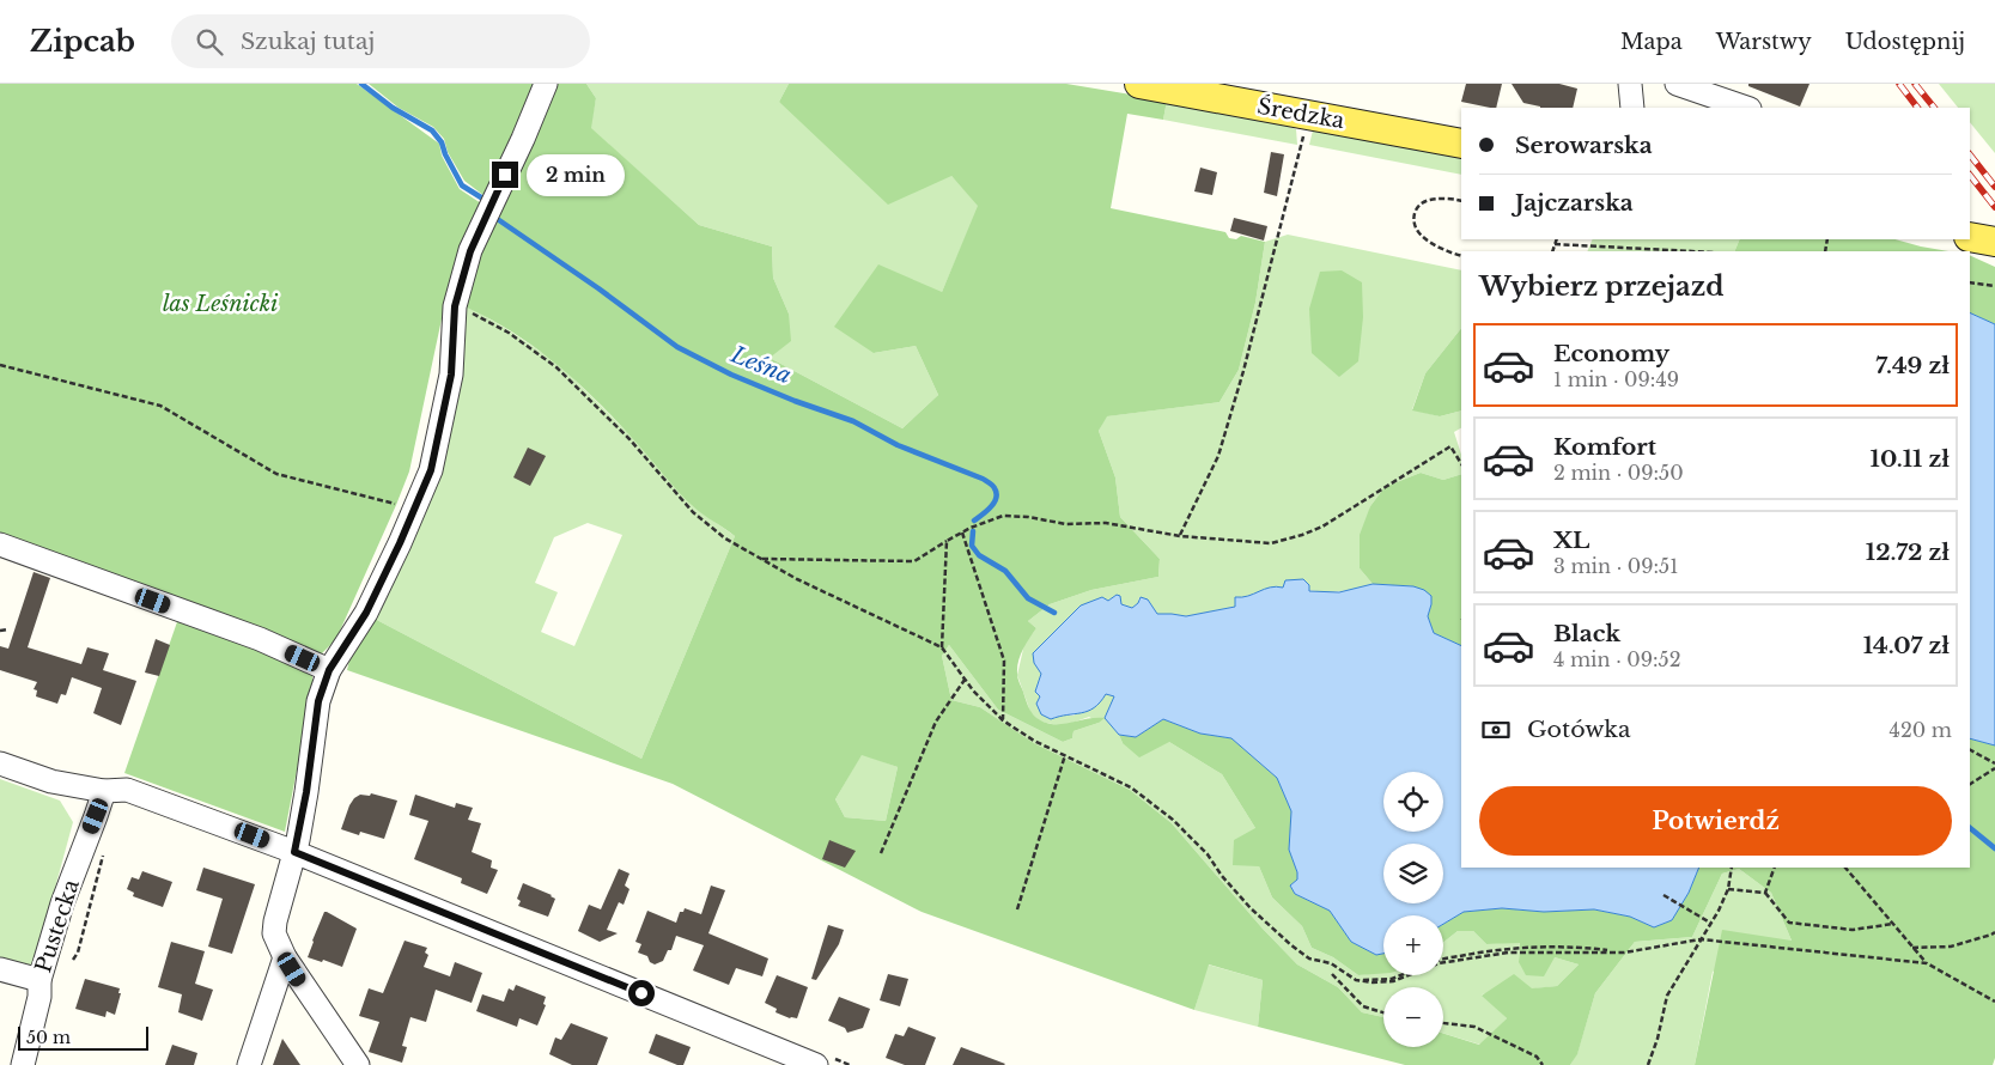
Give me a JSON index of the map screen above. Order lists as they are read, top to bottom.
{
  "streets": {
    "main road": ["Średzka"],
    "street": ["Pustecka"]
  },
  "water": ["Leśna"],
  "parks": ["las Leśnicki"],
  "scale_bar": "50 m",
  "page": {
    "header": "Zipcab",
    "search": "Szukaj tutaj",
    "nav": ["Mapa", "Warstwy", "Udostępnij"],
    "banner": ["Serowarska", "Jajczarska"],
    "bubble": "2 min",
    "heading": "Wybierz przejazd",
    "list": [
      {
        "name": "Economy",
        "note": "1 min · 09:49",
        "value": "7.49 zł"
      },
      {
        "name": "Komfort",
        "note": "2 min · 09:50",
        "value": "10.11 zł"
      },
      {
        "name": "XL",
        "note": "3 min · 09:51",
        "value": "12.72 zł"
      },
      {
        "name": "Black",
        "note": "4 min · 09:52",
        "value": "14.07 zł"
      }
    ],
    "pay": ["Gotówka", "420 m"],
    "map_buttons": ["+", "−"],
    "buttons": "Potwierdź",
    "scale": "50 m"
  }
}
